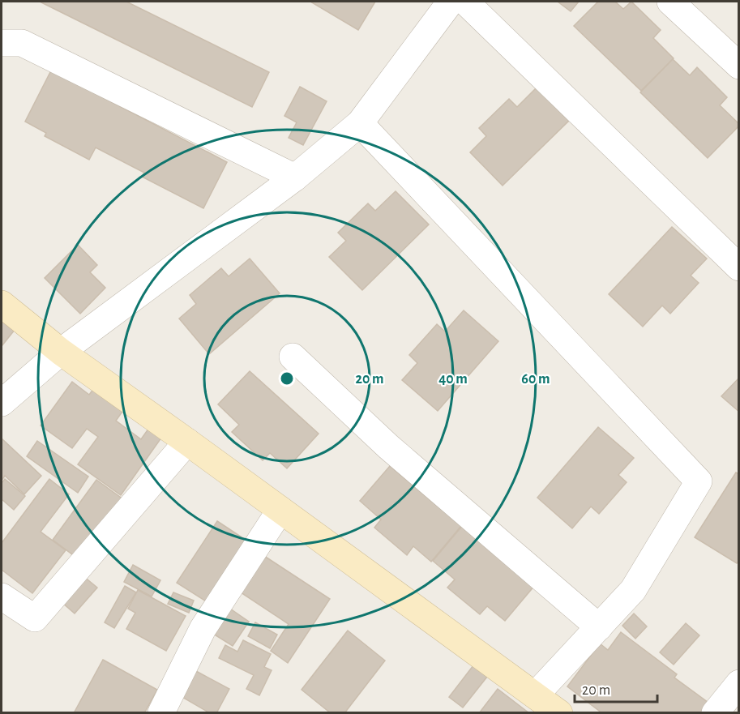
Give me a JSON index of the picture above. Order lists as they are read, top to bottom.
{
  "scale_bar": "20 m",
  "rings": ["20 m", "40 m", "60 m"]
}
